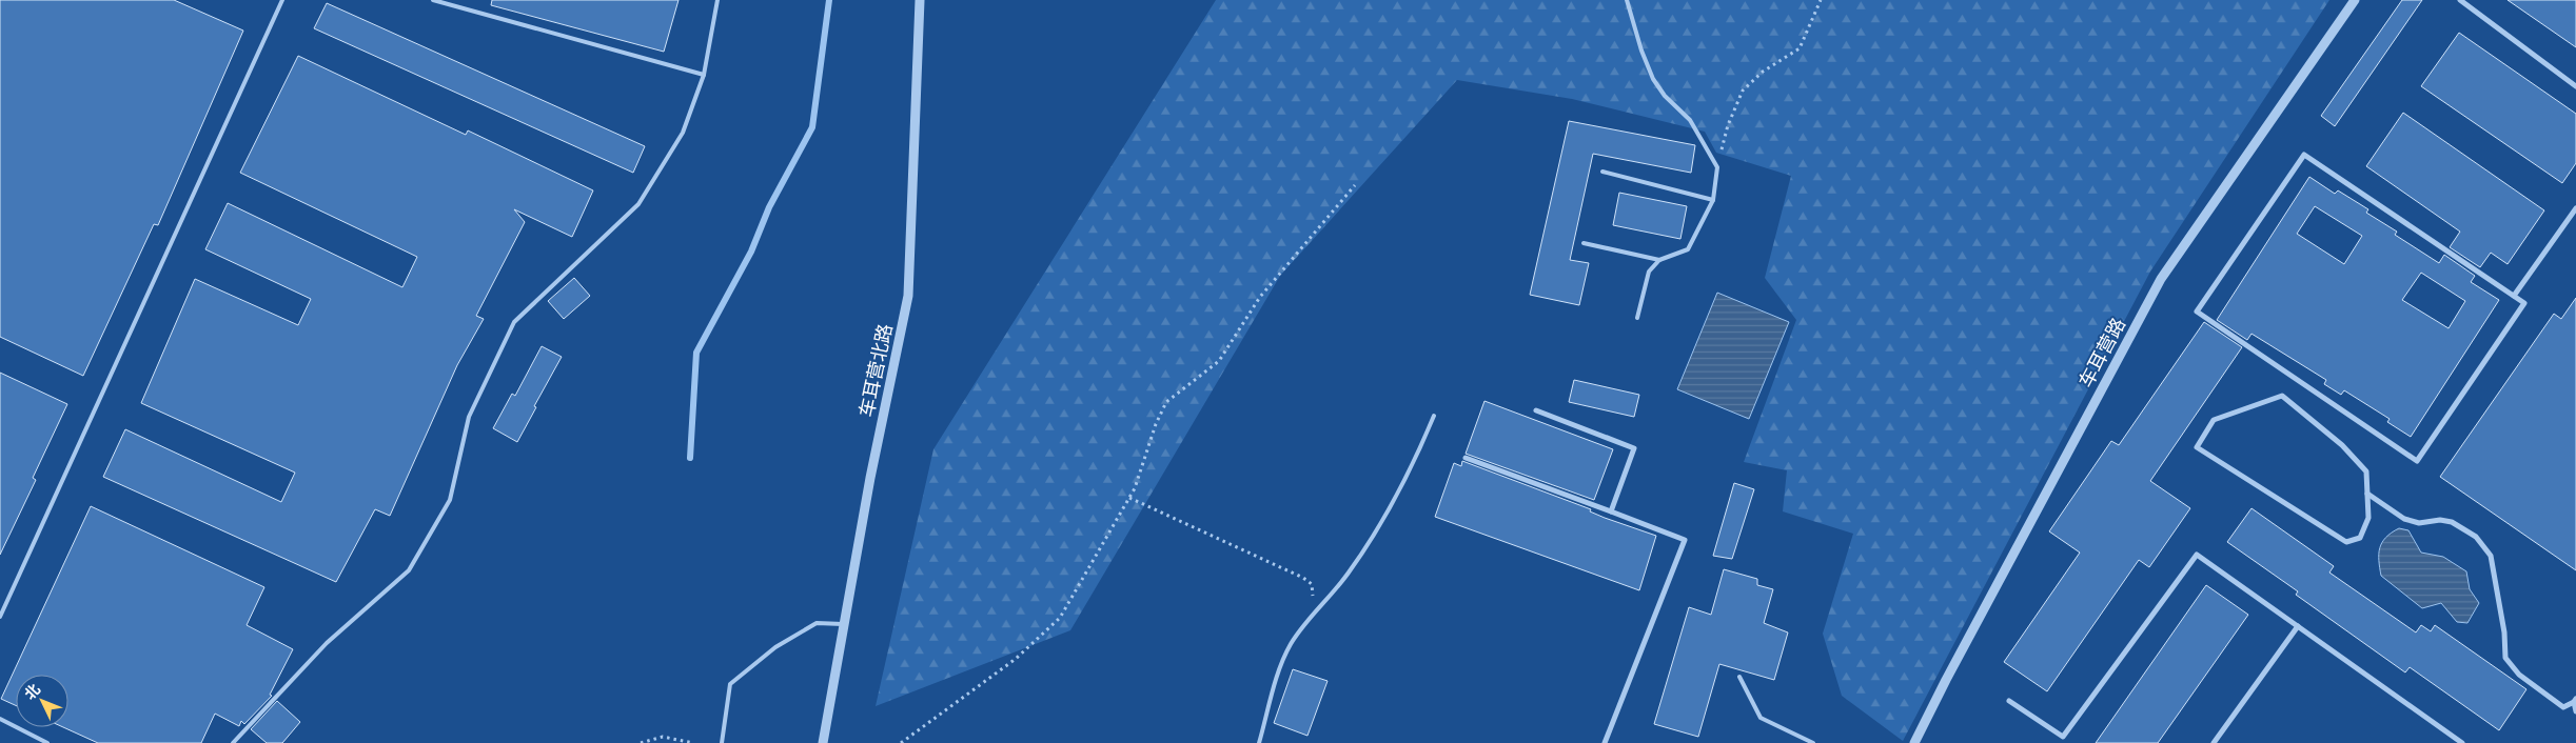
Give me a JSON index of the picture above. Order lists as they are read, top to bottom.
{
  "streets": {
    "street": ["车耳营路", "车耳营北路"]
  },
  "north": "top left"
}
